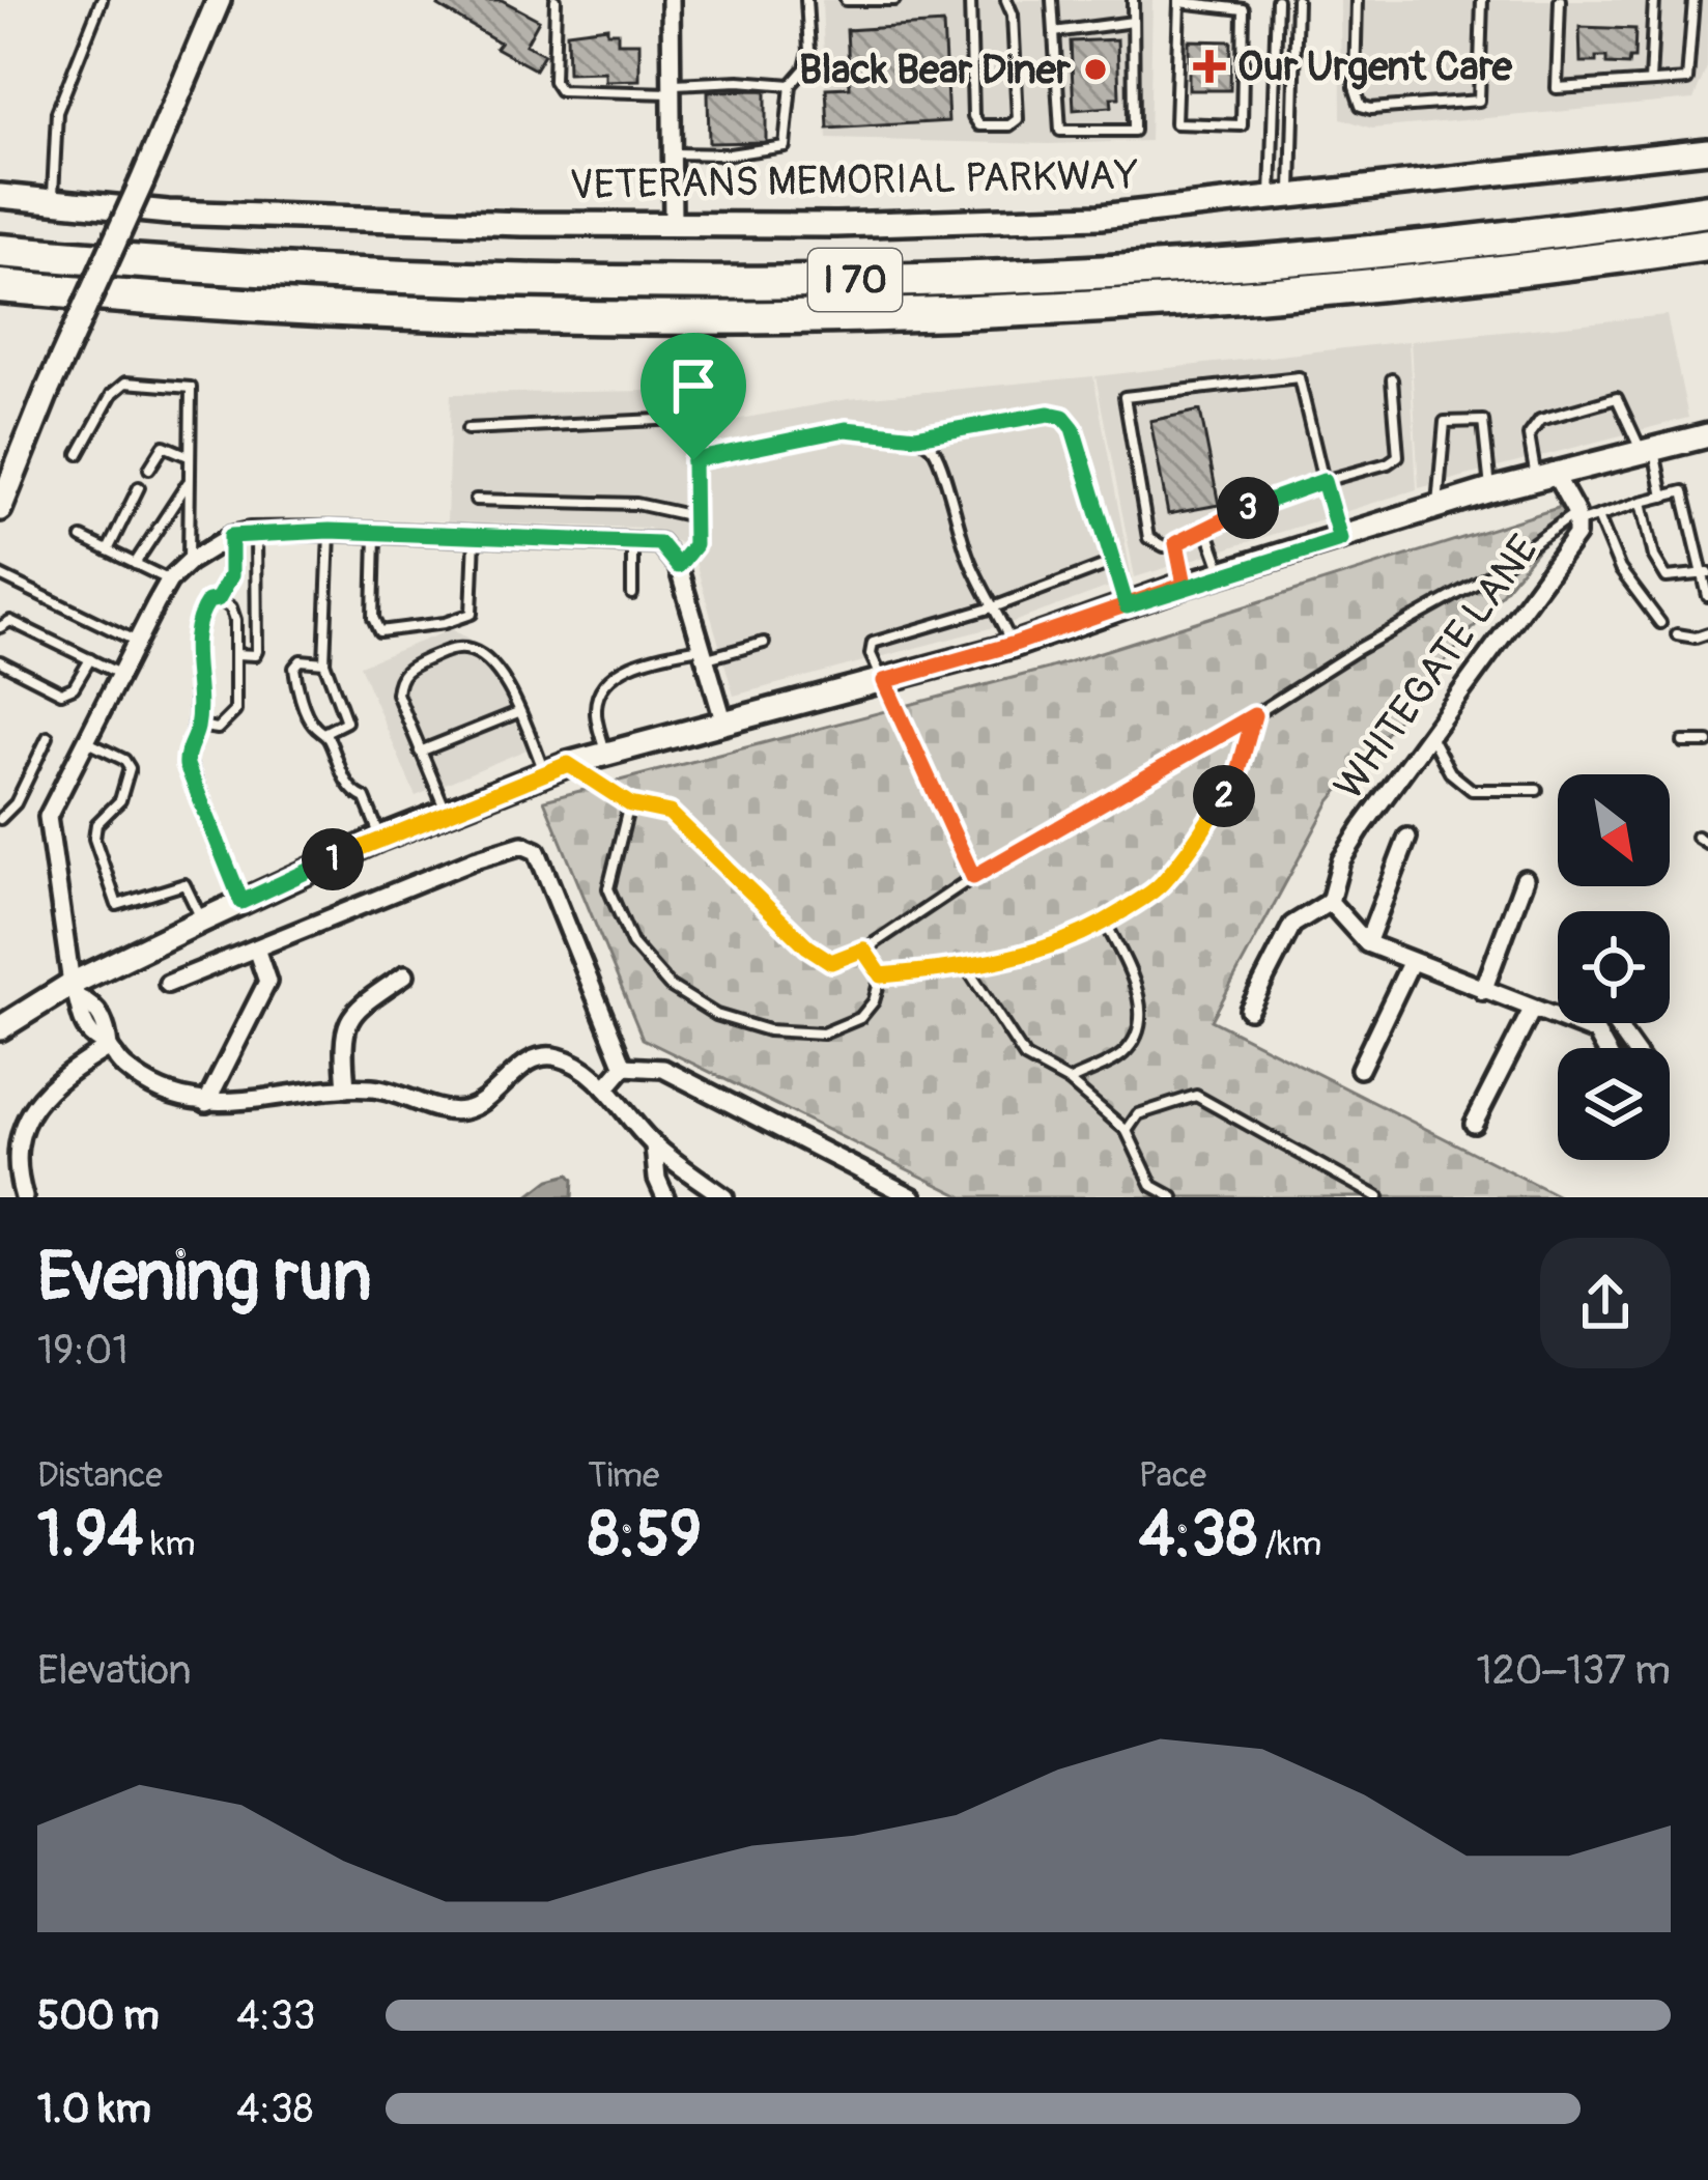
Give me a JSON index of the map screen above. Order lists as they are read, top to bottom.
{
  "streets": {
    "highway": ["I 70"],
    "street": ["VETERANS MEMORIAL PARKWAY", "WHITEGATE LANE"]
  },
  "places": {
    "health": ["Our Urgent Care"],
    "other": ["Black Bear Diner"]
  },
  "north": "bottom right",
  "page": {
    "pins": ["3", "2", "1"],
    "heading": ["Evening run", "19:01"],
    "stats": [
      ["Distance", "1.94 km"],
      ["Time", "8:59"],
      ["Pace", "4:38 /km"]
    ],
    "chart": ["Elevation", "120–137 m"],
    "list": [
      {
        "name": "500 m",
        "note": "4:33"
      },
      {
        "name": "1.0 km",
        "note": "4:38"
      }
    ]
  }
}
